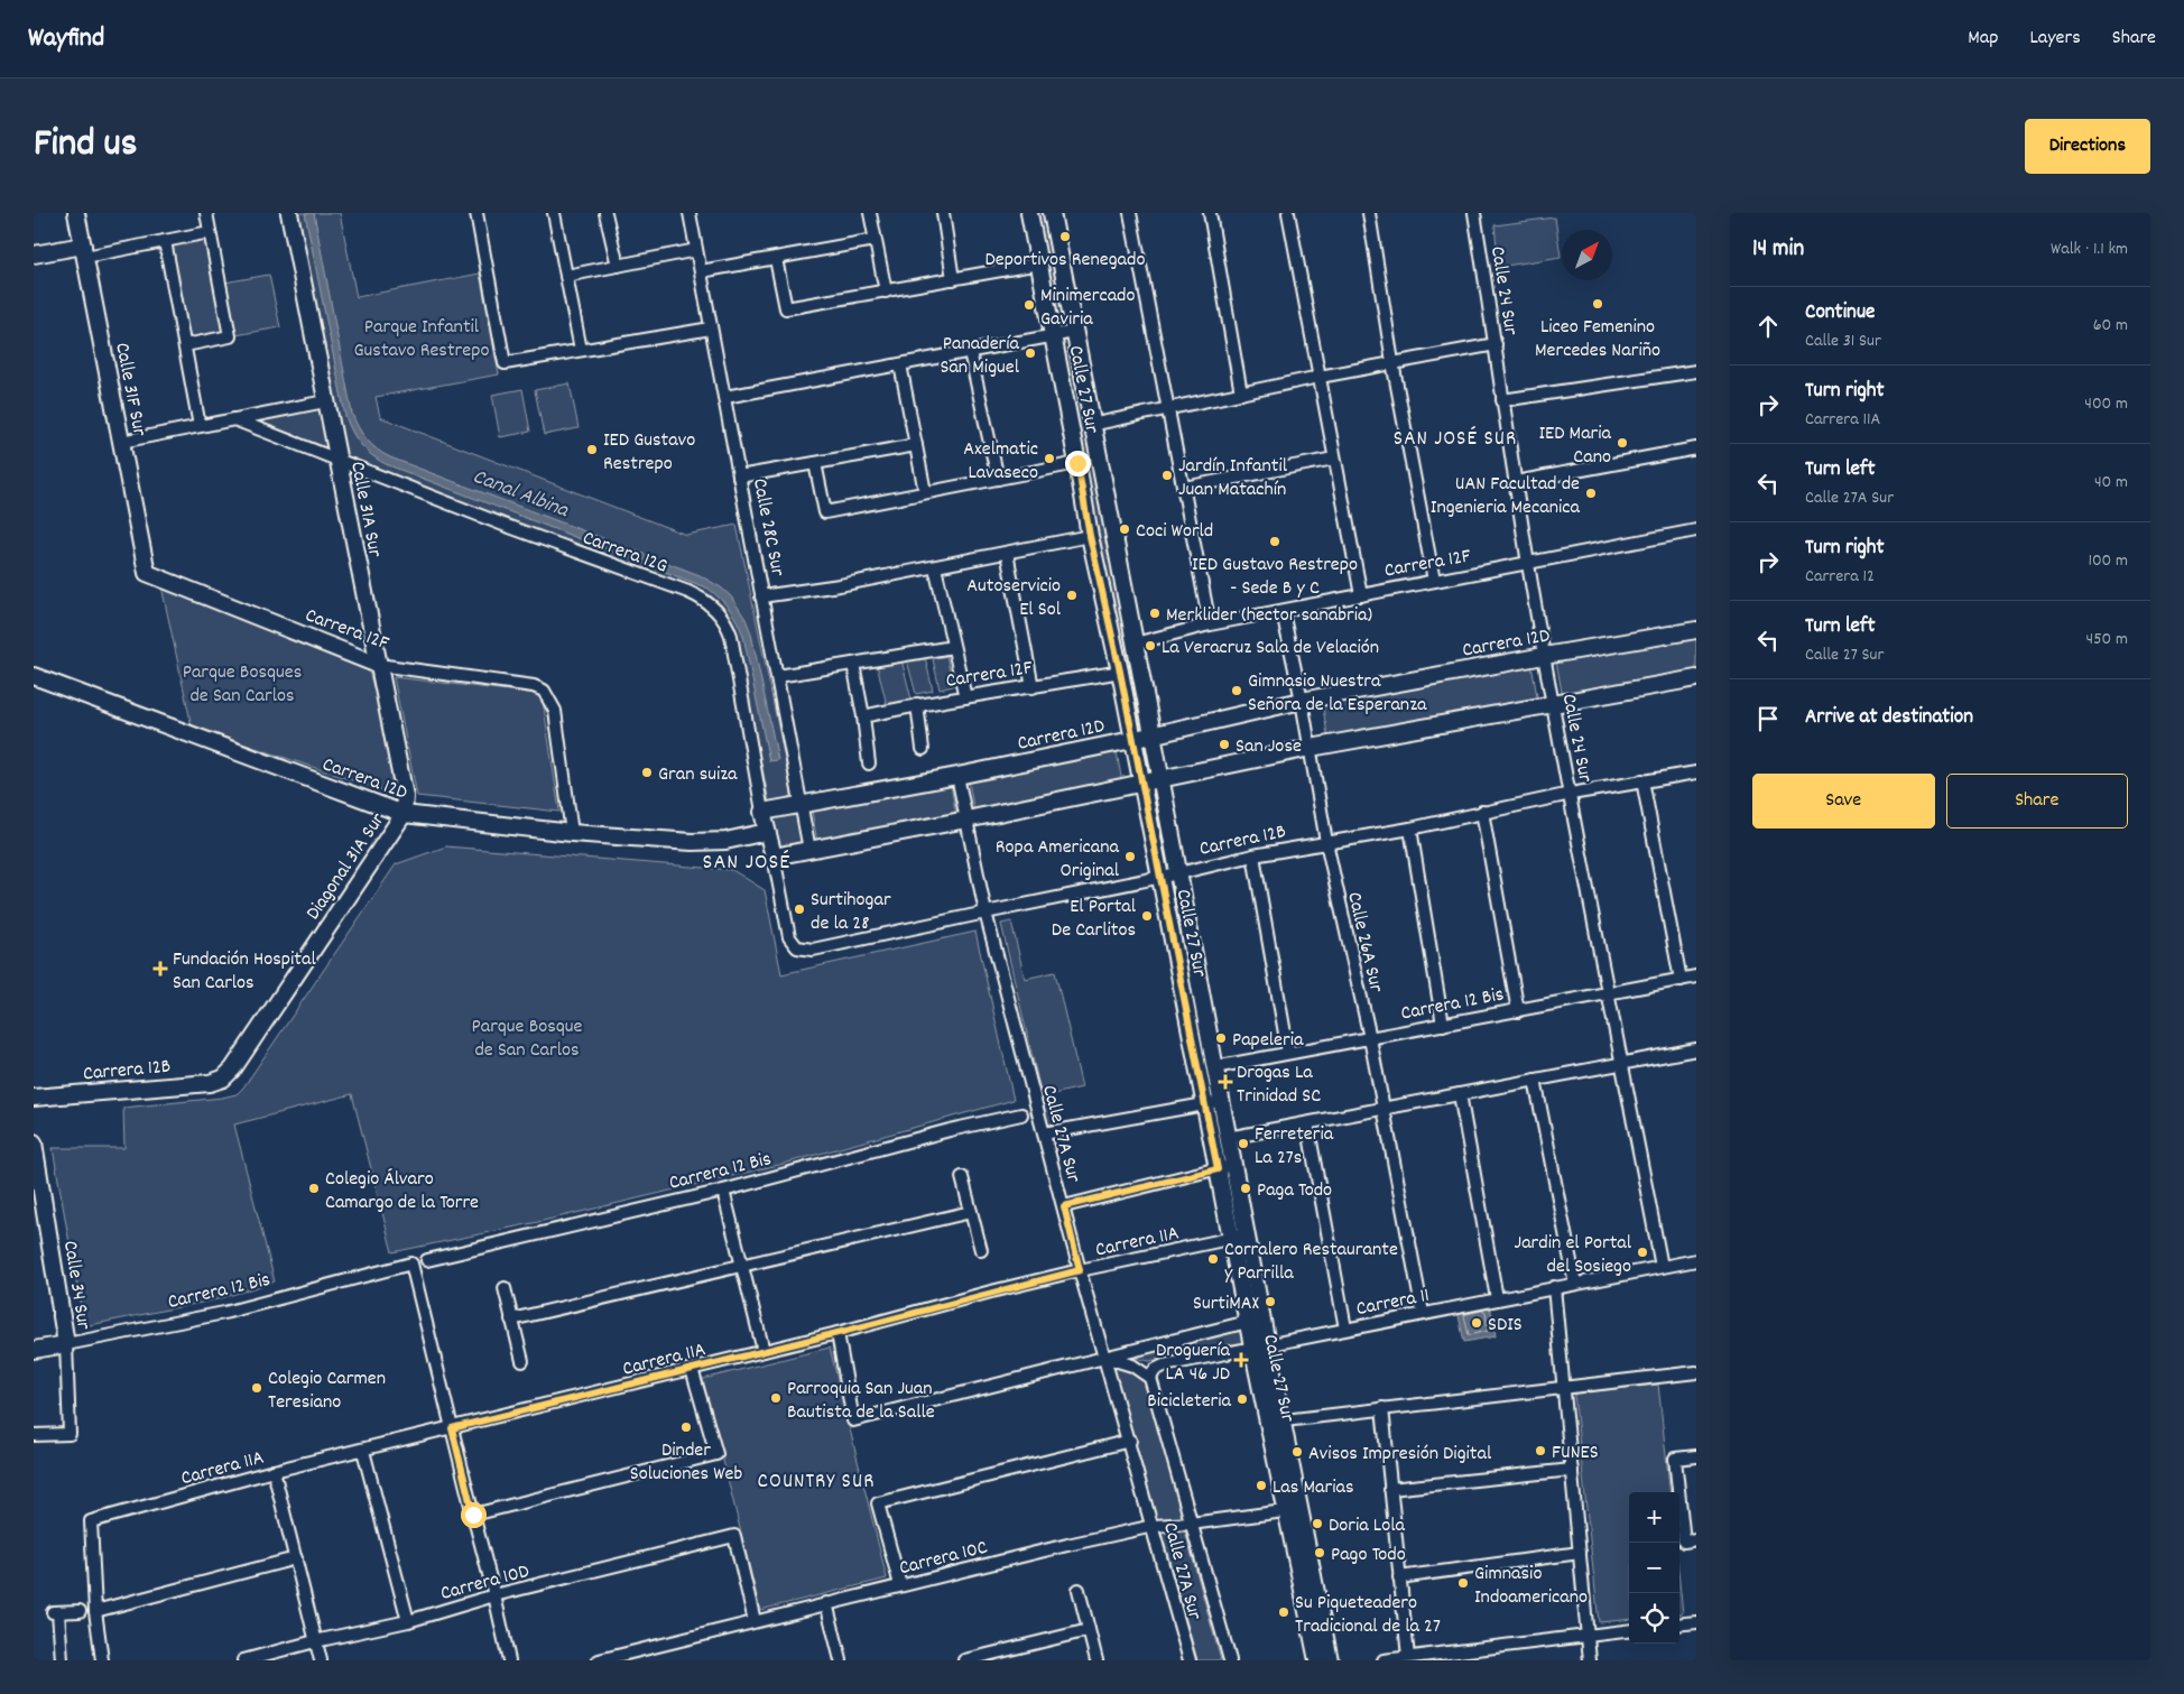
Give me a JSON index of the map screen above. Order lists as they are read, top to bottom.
{
  "streets": {
    "street": [
      "Calle 24 Sur",
      "Calle 31F Sur",
      "Calle 27 Sur",
      "Calle 31A Sur",
      "Calle 28C Sur",
      "Carrera 12G",
      "Carrera 12F",
      "Carrera 12D",
      "Carrera 12B",
      "Diagonal 31A Sur",
      "Calle 26A Sur",
      "Carrera 12 Bis",
      "Calle 27A Sur",
      "Carrera 11A",
      "Calle 34 Sur",
      "Carrera 11",
      "Carrera 10C",
      "Carrera 10D"
    ]
  },
  "crossings": [
    ["Calle 24 Sur", "Carrera 12F"],
    ["Calle 24 Sur", "Carrera 12D"],
    ["Calle 24 Sur", "Carrera 12B"],
    ["Calle 24 Sur", "Carrera 12 Bis"],
    ["Calle 24 Sur", "Carrera 11"],
    ["Calle 31F Sur", "Carrera 12F"],
    ["Calle 27 Sur", "Carrera 12F"],
    ["Calle 27 Sur", "Carrera 12D"],
    ["Calle 27 Sur", "Carrera 12B"],
    ["Calle 27 Sur", "Carrera 12 Bis"],
    ["Calle 27 Sur", "Carrera 11A"],
    ["Calle 27 Sur", "Carrera 11"],
    ["Calle 27 Sur", "Carrera 10C"],
    ["Calle 31A Sur", "Carrera 12G"],
    ["Calle 31A Sur", "Carrera 12F"],
    ["Calle 31A Sur", "Carrera 12D"],
    ["Calle 31A Sur", "Diagonal 31A Sur"],
    ["Calle 28C Sur", "Carrera 12D"],
    ["Carrera 12G", "Carrera 12D"],
    ["Carrera 12F", "Carrera 12D"],
    ["Carrera 12F", "Calle 26A Sur"],
    ["Carrera 12D", "Diagonal 31A Sur"],
    ["Carrera 12D", "Calle 26A Sur"],
    ["Carrera 12D", "Calle 27A Sur"],
    ["Carrera 12B", "Diagonal 31A Sur"],
    ["Carrera 12B", "Calle 26A Sur"],
    ["Carrera 12B", "Calle 27A Sur"],
    ["Calle 26A Sur", "Carrera 12 Bis"],
    ["Calle 26A Sur", "Carrera 11"],
    ["Carrera 12 Bis", "Carrera 11A"],
    ["Carrera 12 Bis", "Calle 34 Sur"],
    ["Calle 27A Sur", "Carrera 11A"],
    ["Calle 27A Sur", "Carrera 11"],
    ["Calle 27A Sur", "Carrera 10C"],
    ["Carrera 10C", "Carrera 10D"]
  ],
  "districts": ["SAN JOSÉ SUR", "SAN JOSÉ", "COUNTRY SUR"],
  "water": ["Canal Albina"],
  "parks": ["Parque Infantil Gustavo Restrepo", "Parque Bosques de San Carlos", "Parque Bosque de San Carlos"],
  "places": {
    "other": [
      "Deportivos Renegado",
      "Liceo Femenino Mercedes Nariño",
      "Minimercado Gaviria",
      "Panadería San Miguel",
      "IED Maria Cano",
      "IED Gustavo Restrepo",
      "Axelmatic Lavaseco",
      "Jardín Infantil Juan Matachín",
      "UAN Facultad de Ingenieria Mecanica",
      "Coci World",
      "IED Gustavo Restrepo - Sede B y C",
      "Autoservicio El Sol",
      "Merklider (hector sanabria)",
      "La Veracruz Sala de Velación",
      "Gimnasio Nuestra Señora de la Esperanza",
      "San Jose",
      "Gran suiza",
      "Ropa Americana Original",
      "Surtihogar de la 28",
      "El Portal De Carlitos",
      "Papeleria",
      "Ferreteria La 27s",
      "Colegio Álvaro Camargo de la Torre",
      "Paga Todo",
      "Jardin el Portal del Sosiego",
      "Corralero Restaurante y Parrilla",
      "SurtiMAX",
      "SDIS",
      "Colegio Carmen Teresiano",
      "Parroquia San Juan Bautista de la Salle",
      "Bicicleteria",
      "Dinder Soluciones Web",
      "FUNES",
      "Avisos Impresión Digital",
      "Las Marias",
      "Doria Lola",
      "Pago Todo",
      "Gimnasio Indoamericano",
      "Su Piqueteadero Tradicional de la 27"
    ],
    "health": ["Fundación Hospital San Carlos", "Drogas La Trinidad SC", "Droguería LA 46 JD"]
  },
  "north": "top right",
  "page": {
    "header": "Wayfind",
    "nav": ["Map", "Layers", "Share"],
    "title": "Find us",
    "buttons": [
      "Directions",
      ["Save", "Share"]
    ],
    "heading": ["14 min", "Walk · 1.1 km"],
    "list": [
      ["Continue", "Calle 31 Sur", "60 m"],
      ["Turn right", "Carrera 11A", "400 m"],
      ["Turn left", "Calle 27A Sur", "40 m"],
      ["Turn right", "Carrera 12", "100 m"],
      ["Turn left", "Calle 27 Sur", "450 m"],
      "Arrive at destination"
    ],
    "map_buttons": ["+", "−"]
  }
}
